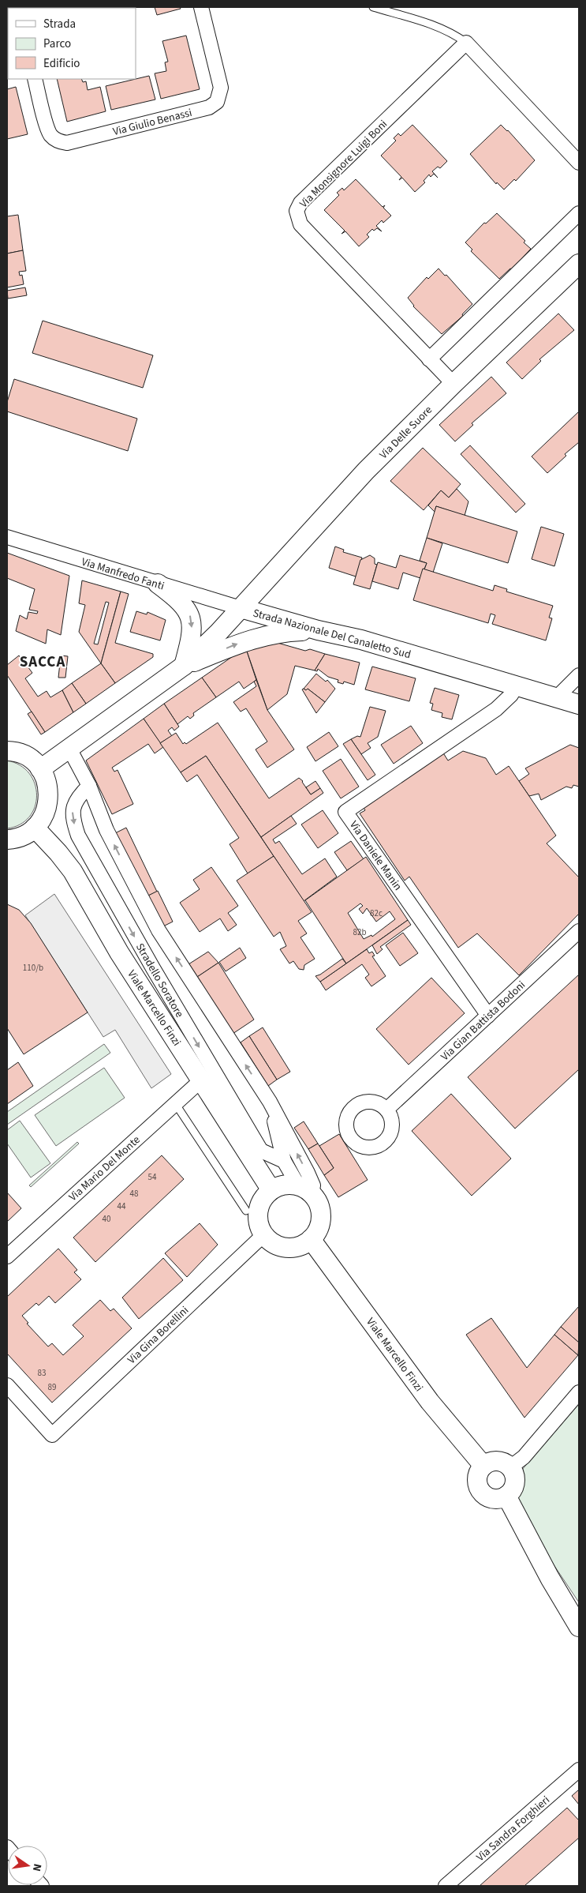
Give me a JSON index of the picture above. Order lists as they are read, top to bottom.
{
  "streets": {
    "street": [
      "Via Giulio Benassi",
      "Via Monsignore Luigi Boni",
      "Via Delle Suore",
      "Via Manfredo Fanti",
      "Strada Nazionale Del Canaletto Sud",
      "Via Daniele Manin",
      "Stradello Soratore",
      "Viale Marcello Finzi",
      "Via Gian Battista Bodoni",
      "Via Mario Del Monte",
      "Via Gina Borellini",
      "Via Sandra Forghieri"
    ]
  },
  "crossings": [
    ["Via Monsignore Luigi Boni", "Via Delle Suore"],
    ["Via Delle Suore", "Via Manfredo Fanti"],
    ["Via Delle Suore", "Strada Nazionale Del Canaletto Sud"],
    ["Via Manfredo Fanti", "Strada Nazionale Del Canaletto Sud"],
    ["Strada Nazionale Del Canaletto Sud", "Via Daniele Manin"],
    ["Via Daniele Manin", "Via Gian Battista Bodoni"],
    ["Viale Marcello Finzi", "Via Mario Del Monte"],
    ["Viale Marcello Finzi", "Via Gina Borellini"]
  ],
  "districts": ["SACCA"],
  "house_numbers": [
    "82c",
    "82b",
    "110/b",
    "54",
    "48",
    "44",
    "40",
    "83",
    "89"
  ],
  "legend": ["Strada", "Parco", "Edificio"],
  "north": "right"
}
